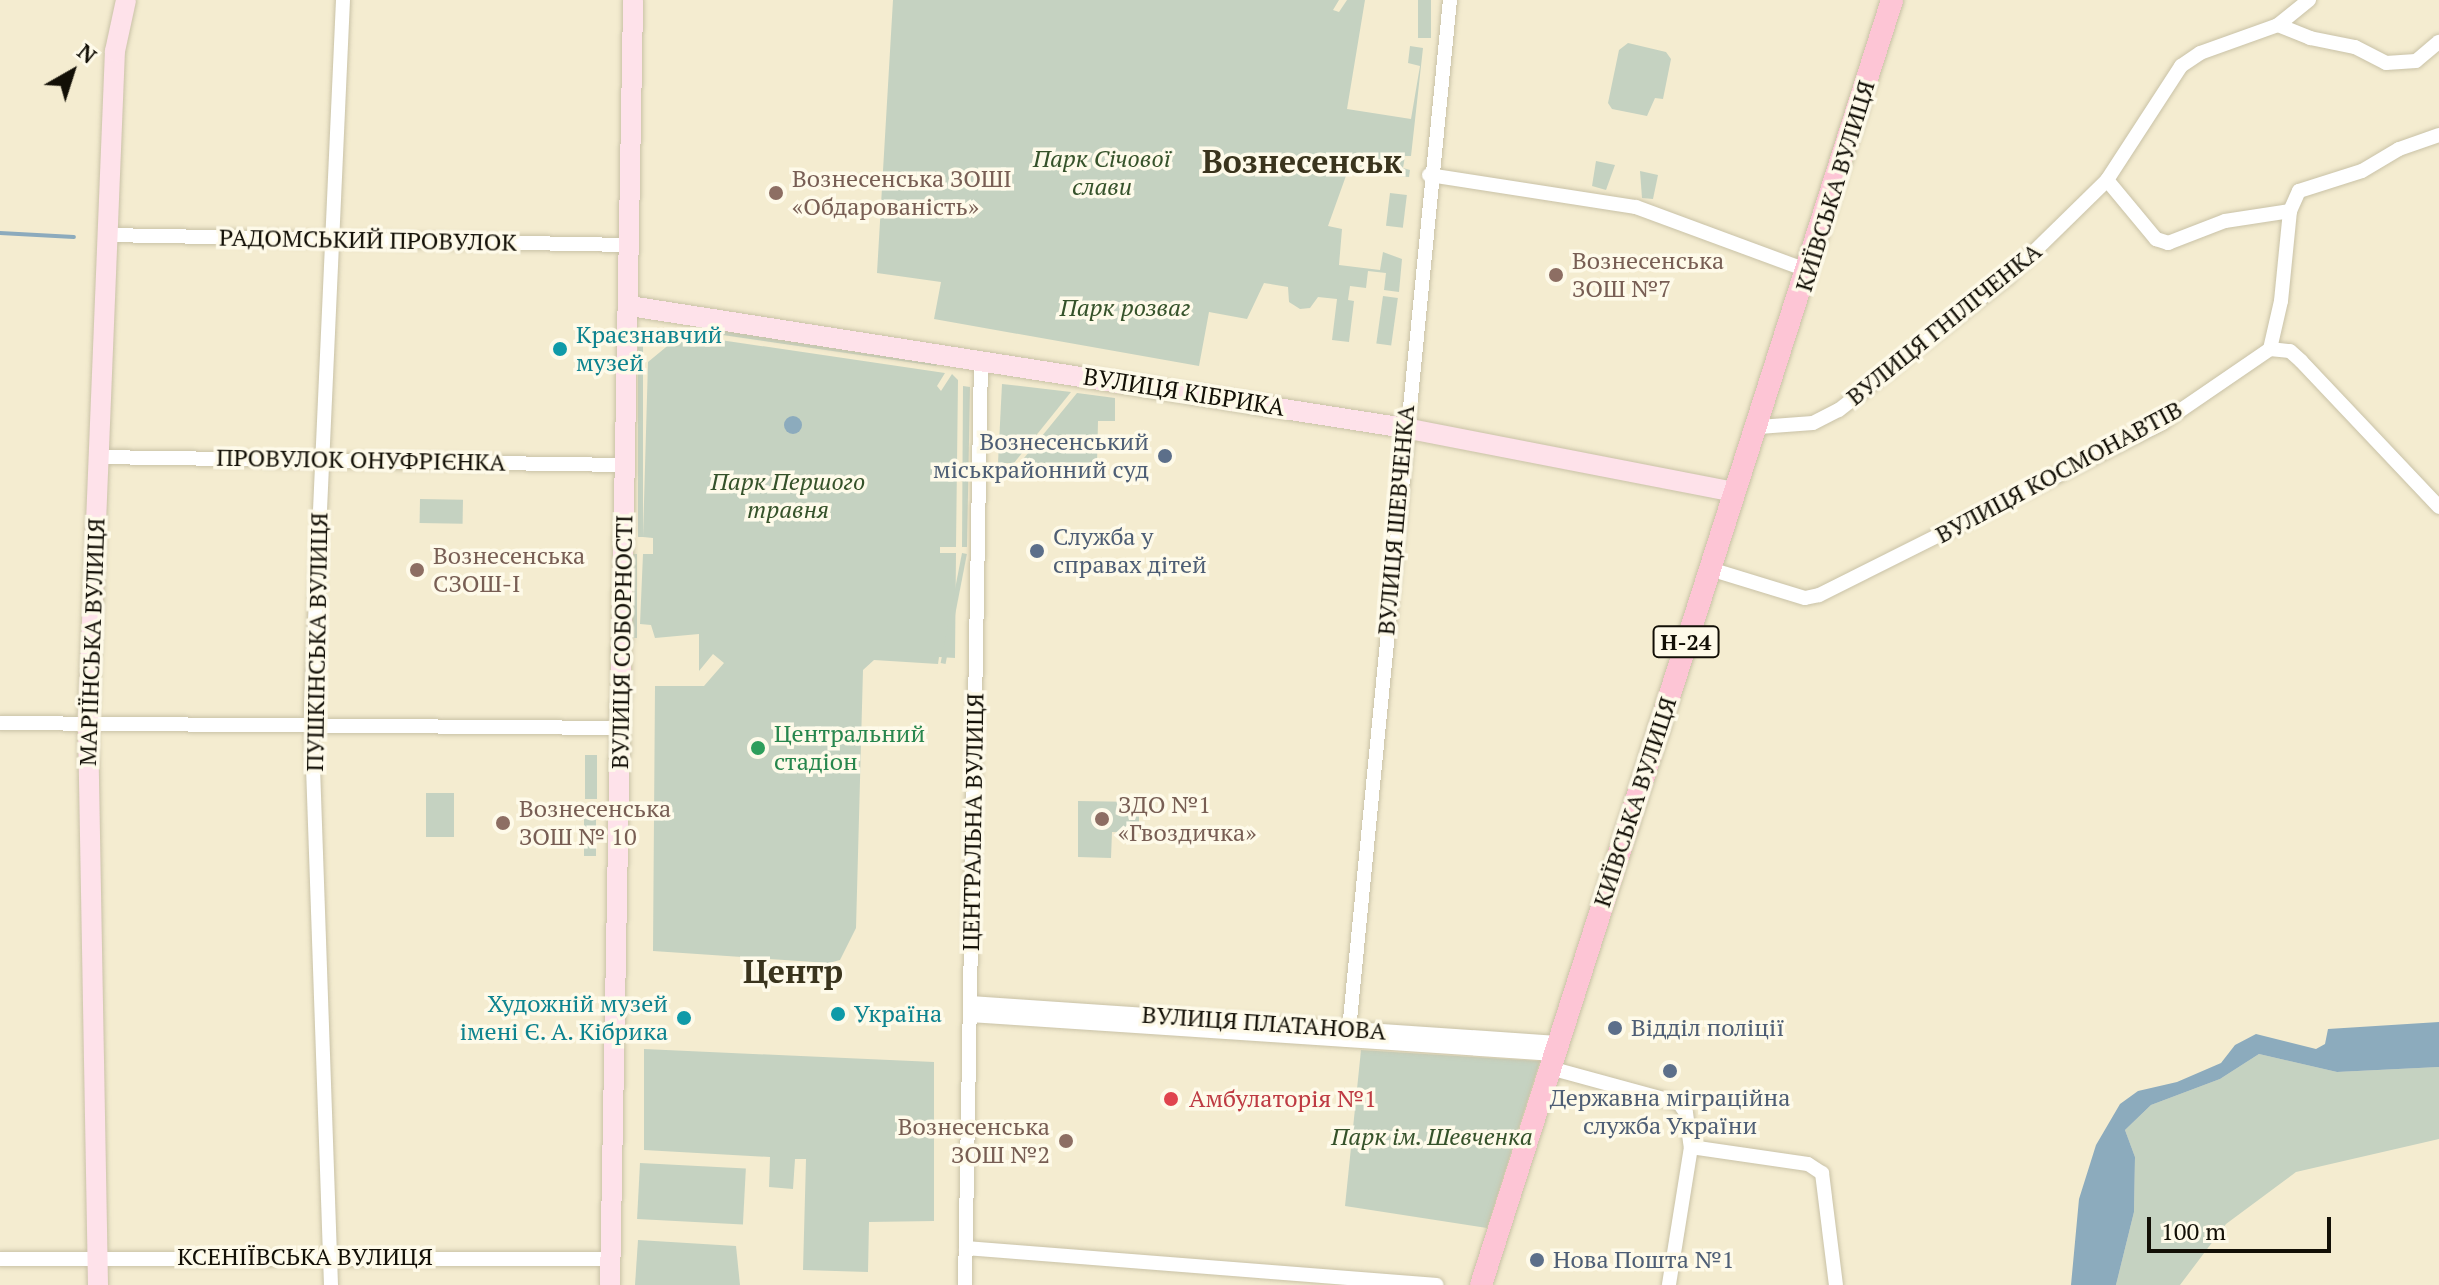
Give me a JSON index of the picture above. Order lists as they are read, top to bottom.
{
  "streets": {
    "main road": [
      "КИЇВСЬКА ВУЛИЦЯ",
      "ВУЛИЦЯ КІБРИКА",
      "МАРІЇНСЬКА ВУЛИЦЯ",
      "ВУЛИЦЯ СОБОРНОСТІ",
      "Н-24"
    ],
    "street": [
      "РАДОМСЬКИЙ ПРОВУЛОК",
      "ВУЛИЦЯ ГНІЛІЧЕНКА",
      "ПРОВУЛОК ОНУФРІЄНКА",
      "ВУЛИЦЯ КОСМОНАВТІВ",
      "ВУЛИЦЯ ШЕВЧЕНКА",
      "ПУШКІНСЬКА ВУЛИЦЯ",
      "ЦЕНТРАЛЬНА ВУЛИЦЯ",
      "ВУЛИЦЯ ПЛАТАНОВА",
      "КСЕНІЇВСЬКА ВУЛИЦЯ"
    ]
  },
  "crossings": [
    ["КИЇВСЬКА ВУЛИЦЯ", "ВУЛИЦЯ ГНІЛІЧЕНКА"],
    ["КИЇВСЬКА ВУЛИЦЯ", "ВУЛИЦЯ КІБРИКА"],
    ["КИЇВСЬКА ВУЛИЦЯ", "ВУЛИЦЯ КОСМОНАВТІВ"],
    ["КИЇВСЬКА ВУЛИЦЯ", "ВУЛИЦЯ ПЛАТАНОВА"],
    ["РАДОМСЬКИЙ ПРОВУЛОК", "МАРІЇНСЬКА ВУЛИЦЯ"],
    ["РАДОМСЬКИЙ ПРОВУЛОК", "ПУШКІНСЬКА ВУЛИЦЯ"],
    ["РАДОМСЬКИЙ ПРОВУЛОК", "ВУЛИЦЯ СОБОРНОСТІ"],
    ["ВУЛИЦЯ КІБРИКА", "ВУЛИЦЯ ШЕВЧЕНКА"],
    ["ВУЛИЦЯ КІБРИКА", "ВУЛИЦЯ СОБОРНОСТІ"],
    ["ВУЛИЦЯ КІБРИКА", "ЦЕНТРАЛЬНА ВУЛИЦЯ"],
    ["ПРОВУЛОК ОНУФРІЄНКА", "МАРІЇНСЬКА ВУЛИЦЯ"],
    ["ПРОВУЛОК ОНУФРІЄНКА", "ПУШКІНСЬКА ВУЛИЦЯ"],
    ["ПРОВУЛОК ОНУФРІЄНКА", "ВУЛИЦЯ СОБОРНОСТІ"],
    ["ВУЛИЦЯ ШЕВЧЕНКА", "ВУЛИЦЯ ПЛАТАНОВА"],
    ["МАРІЇНСЬКА ВУЛИЦЯ", "КСЕНІЇВСЬКА ВУЛИЦЯ"],
    ["ПУШКІНСЬКА ВУЛИЦЯ", "КСЕНІЇВСЬКА ВУЛИЦЯ"],
    ["ВУЛИЦЯ СОБОРНОСТІ", "КСЕНІЇВСЬКА ВУЛИЦЯ"],
    ["ЦЕНТРАЛЬНА ВУЛИЦЯ", "ВУЛИЦЯ ПЛАТАНОВА"]
  ],
  "districts": ["Вознесенськ", "Центр"],
  "parks": [
    "Парк Січової слави",
    "Парк розваг",
    "Парк Першого травня",
    "Парк ім. Шевченка"
  ],
  "places": [
    "Вознесенська ЗОШІ «Обдарованість»",
    "Вознесенська ЗОШ №7",
    "Краєзнавчий музей",
    "Вознесенський міськрайонний суд",
    "Служба у справах дітей",
    "Вознесенська СЗОШ-І",
    "Центральний стадіон",
    "ЗДО №1 «Гвоздичка»",
    "Вознесенська ЗОШ № 10",
    "Україна",
    "Художній музей імені Є. А. Кібрика",
    "Відділ поліції",
    "Державна міграційна служба України",
    "Амбулаторія №1",
    "Вознесенська ЗОШ №2",
    "Нова Пошта №1"
  ],
  "scale_bar": "100 m",
  "north": "top right"
}
